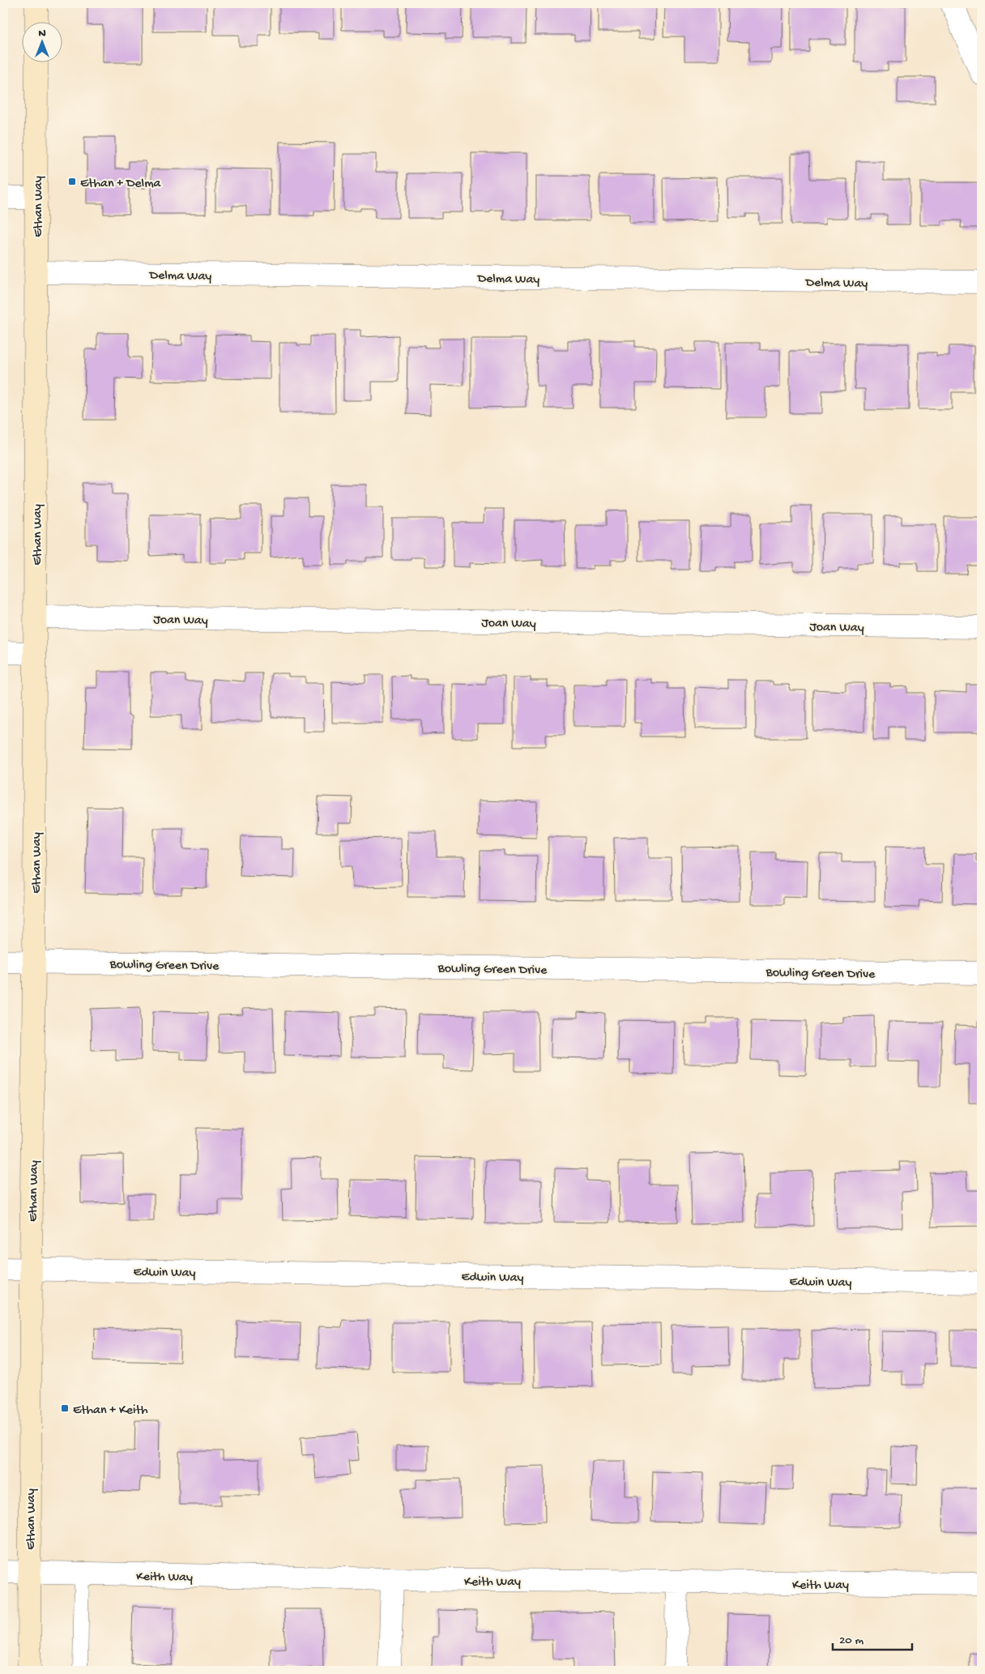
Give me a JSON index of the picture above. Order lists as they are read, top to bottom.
{
  "streets": {
    "street": [
      "Ethan Way",
      "Delma Way",
      "Joan Way",
      "Bowling Green Drive",
      "Edwin Way",
      "Keith Way"
    ]
  },
  "crossings": [
    ["Ethan Way", "Delma Way"],
    ["Ethan Way", "Joan Way"],
    ["Ethan Way", "Bowling Green Drive"],
    ["Ethan Way", "Edwin Way"],
    ["Ethan Way", "Keith Way"]
  ],
  "places": {
    "transit": ["Ethan + Delma", "Ethan + Keith"]
  },
  "scale_bar": "20 m",
  "north": "top"
}
